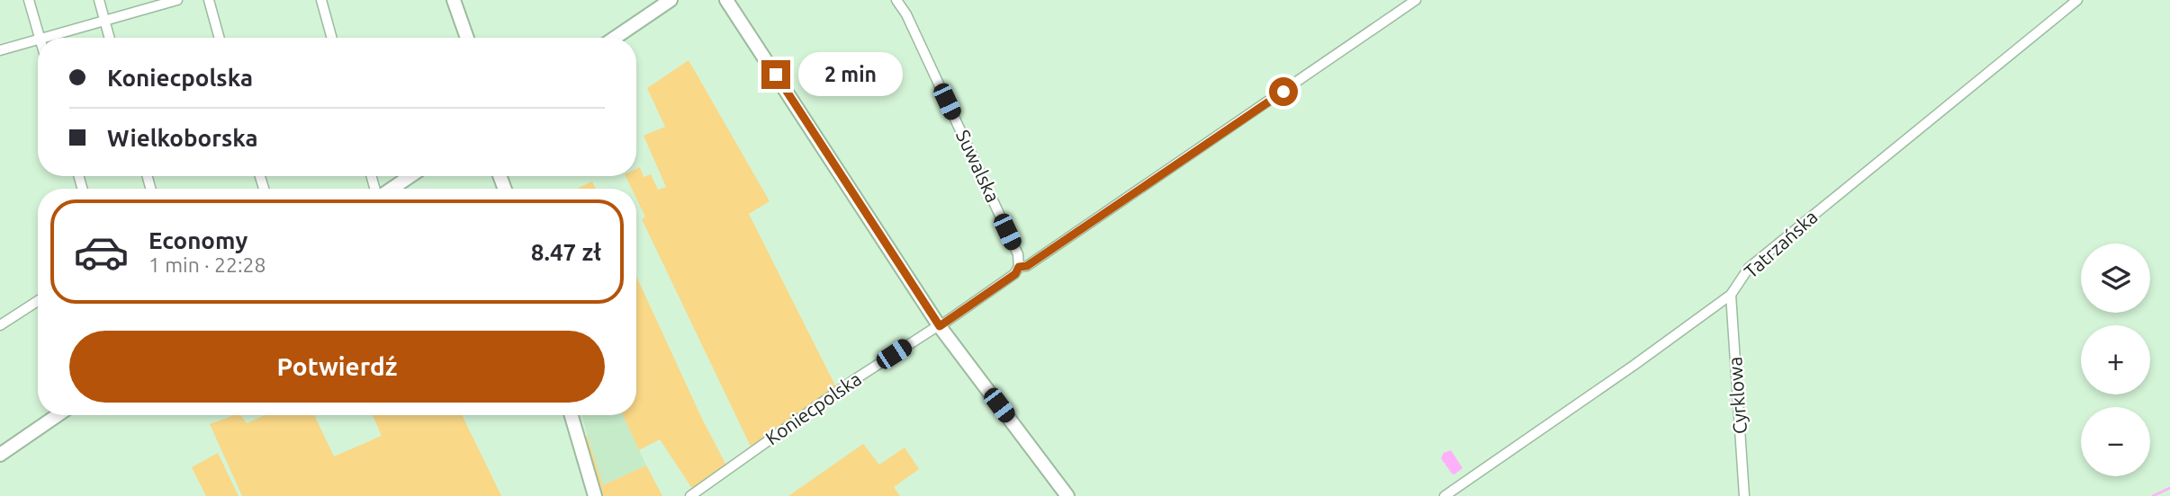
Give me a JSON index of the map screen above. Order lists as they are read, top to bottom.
{
  "streets": {
    "street": [
      "Suwalska",
      "Tatrzańska",
      "Cyrklowa",
      "Koniecpolska"
    ]
  },
  "crossings": [
    ["Suwalska", "Koniecpolska"],
    ["Tatrzańska", "Cyrklowa"]
  ],
  "page": {
    "banner": ["Koniecpolska", "Wielkoborska"],
    "bubble": "2 min",
    "list": [
      {
        "name": "Economy",
        "note": "1 min · 22:28",
        "value": "8.47 zł"
      }
    ],
    "map_buttons": ["+", "−"],
    "buttons": "Potwierdź"
  }
}
